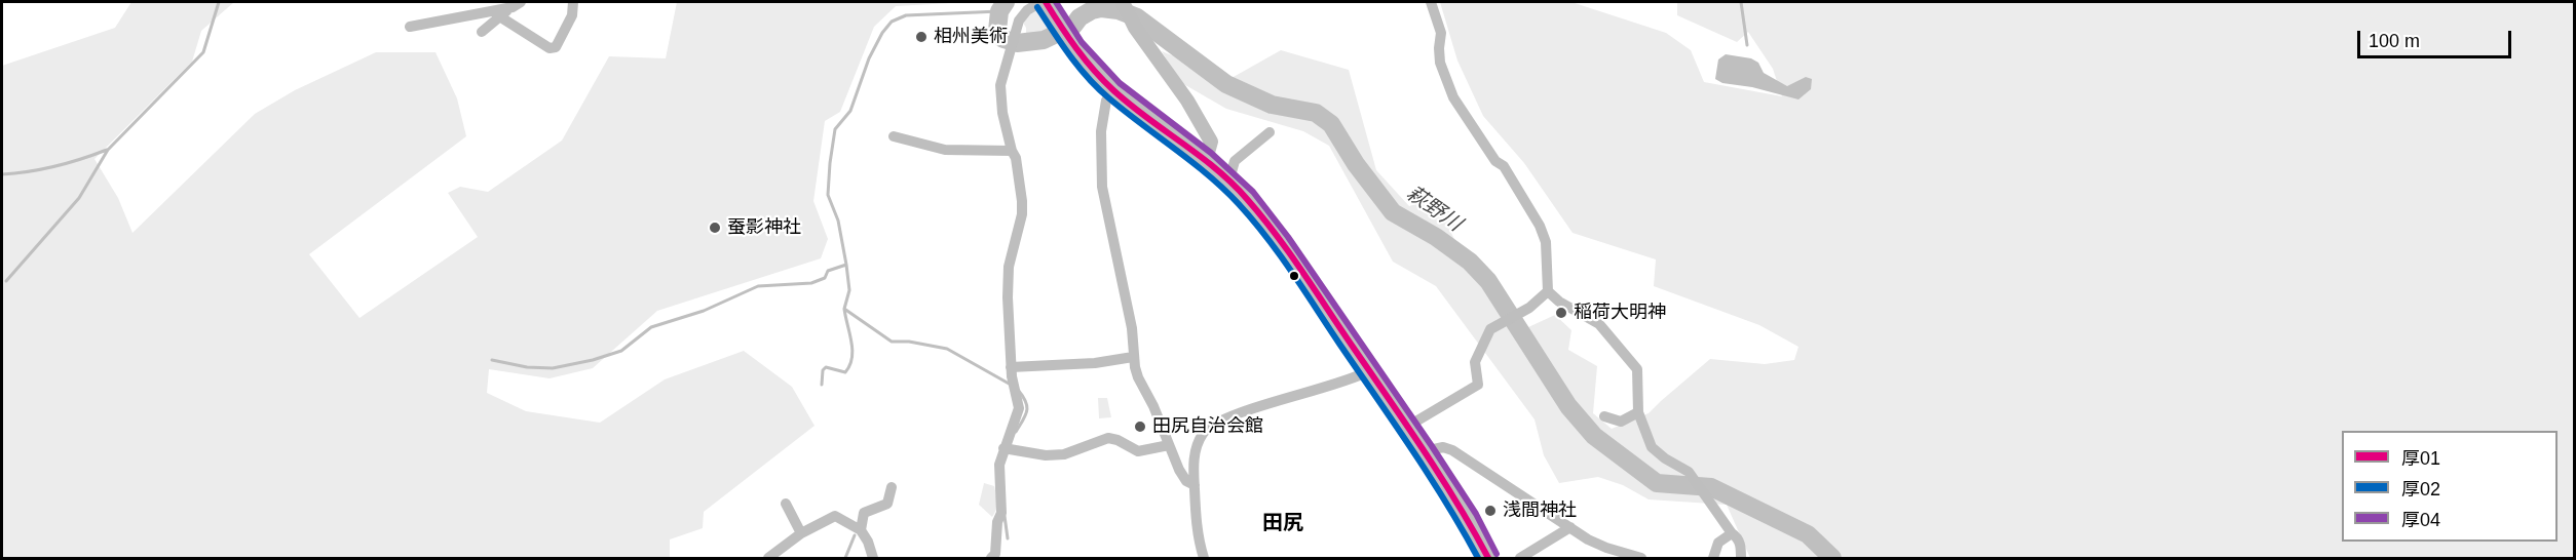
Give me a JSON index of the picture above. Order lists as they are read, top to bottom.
{
  "districts": ["田尻"],
  "water": ["萩野川"],
  "places": [
    "相州美術",
    "蚕影神社",
    "稲荷大明神",
    "田尻自治会館",
    "浅間神社"
  ],
  "lines": ["transit line 厚01", "transit line 厚04", "transit line 厚02"],
  "legend": ["厚01", "厚02", "厚04"],
  "scale_bar": "100 m"
}
